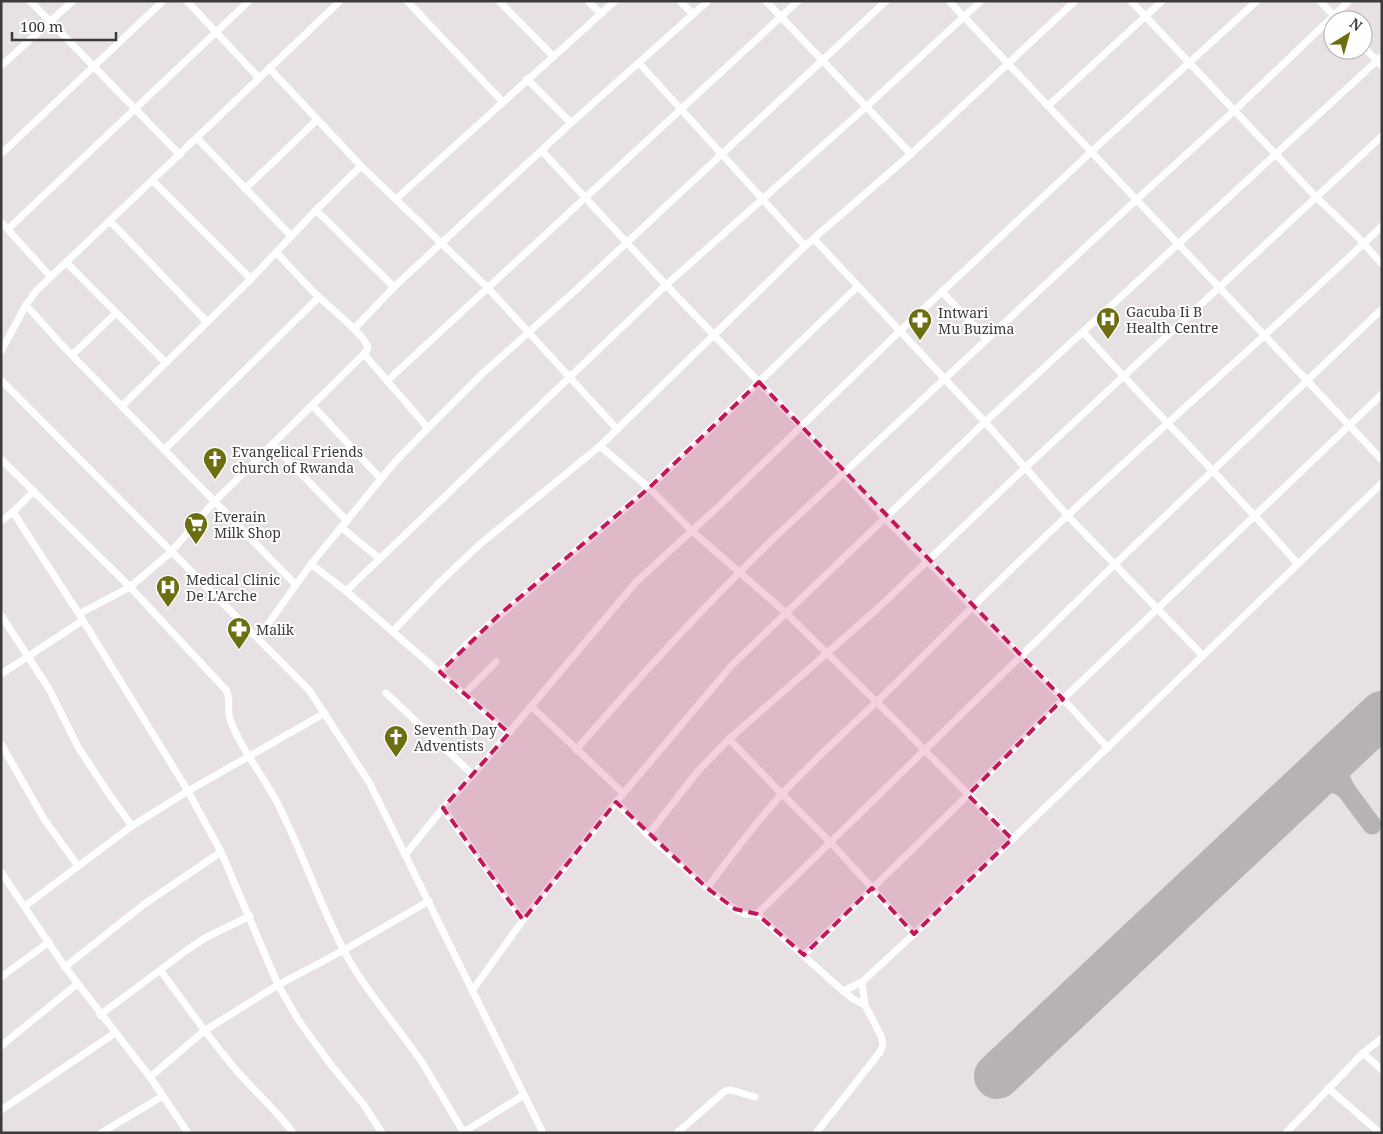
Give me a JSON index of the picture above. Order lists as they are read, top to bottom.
{
  "places": {
    "hospital": ["Gacuba Ii B Health Centre", "Medical Clinic De L'Arche"],
    "pharmacy": ["Intwari Mu Buzima", "Malik"],
    "church": ["Evangelical Friends church of Rwanda", "Seventh Day Adventists"],
    "supermarket": ["Everain Milk Shop"]
  },
  "scale_bar": "100 m",
  "north": "top right"
}
